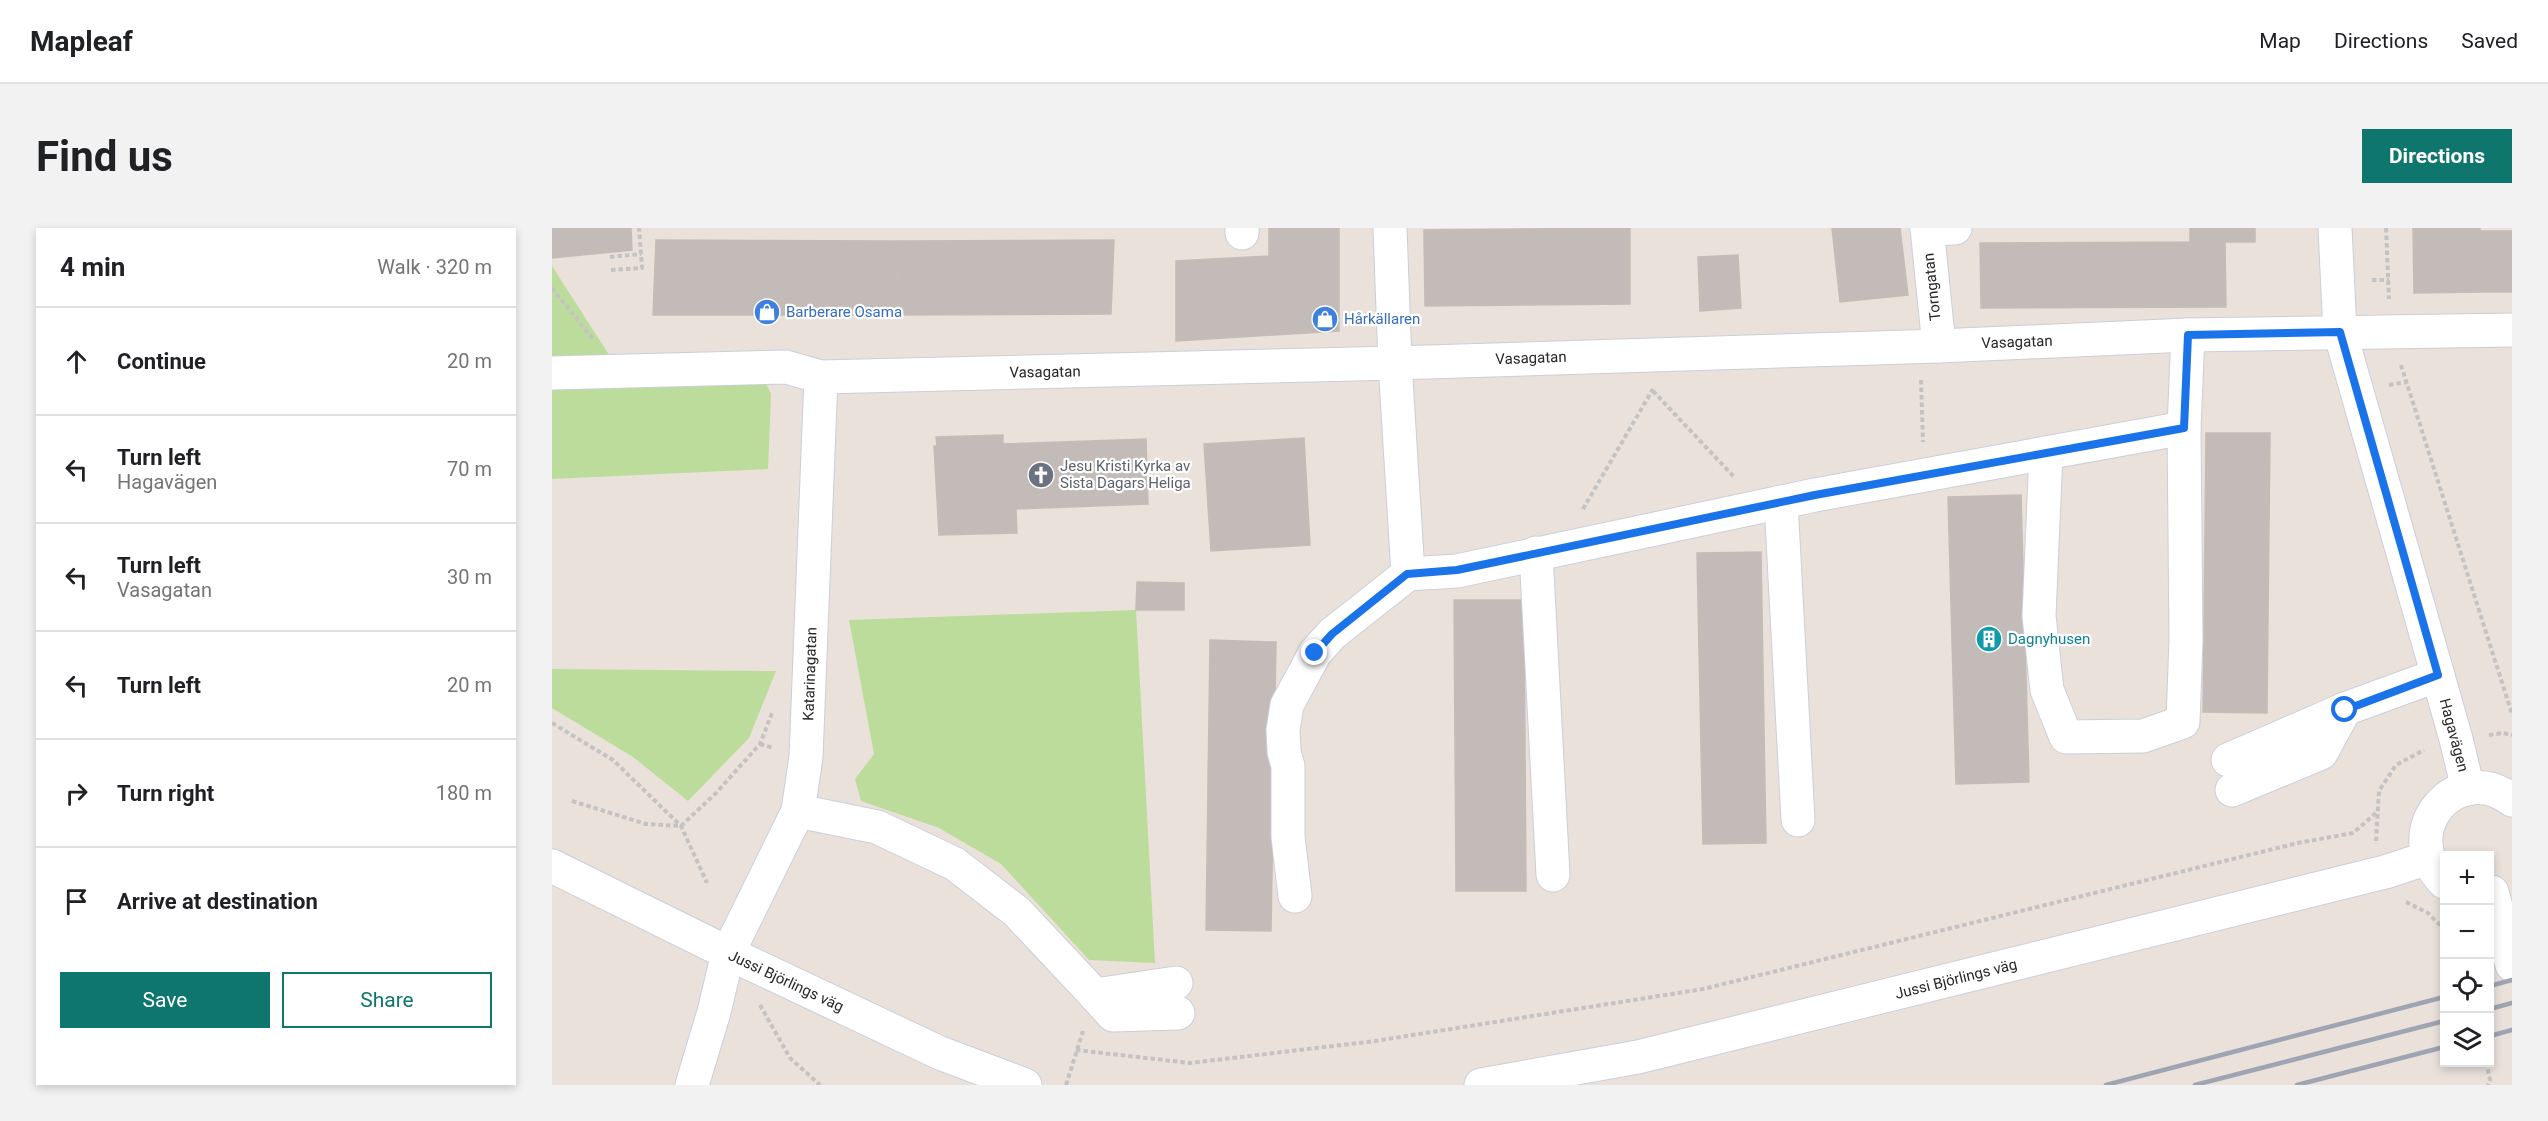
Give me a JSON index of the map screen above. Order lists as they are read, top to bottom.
{
  "streets": {
    "street": [
      "Torngatan",
      "Vasagatan",
      "Katarinagatan",
      "Hagavägen",
      "Jussi Björlings väg"
    ]
  },
  "crossings": [
    ["Torngatan", "Vasagatan"],
    ["Vasagatan", "Katarinagatan"],
    ["Vasagatan", "Hagavägen"],
    ["Katarinagatan", "Jussi Björlings väg"]
  ],
  "places": {
    "shop": ["Barberare Osama", "Hårkällaren"],
    "church": ["Jesu Kristi Kyrka av Sista Dagars Heliga"],
    "building": ["Dagnyhusen"]
  },
  "page": {
    "header": "Mapleaf",
    "nav": ["Map", "Directions", "Saved"],
    "buttons": [
      "Directions",
      ["Save", "Share"]
    ],
    "title": "Find us",
    "heading": ["4 min", "Walk · 320 m"],
    "list": [
      ["Continue", "20 m"],
      ["Turn left", "Hagavägen", "70 m"],
      ["Turn left", "Vasagatan", "30 m"],
      ["Turn left", "20 m"],
      ["Turn right", "180 m"],
      "Arrive at destination"
    ],
    "map_buttons": ["+", "−"]
  }
}
